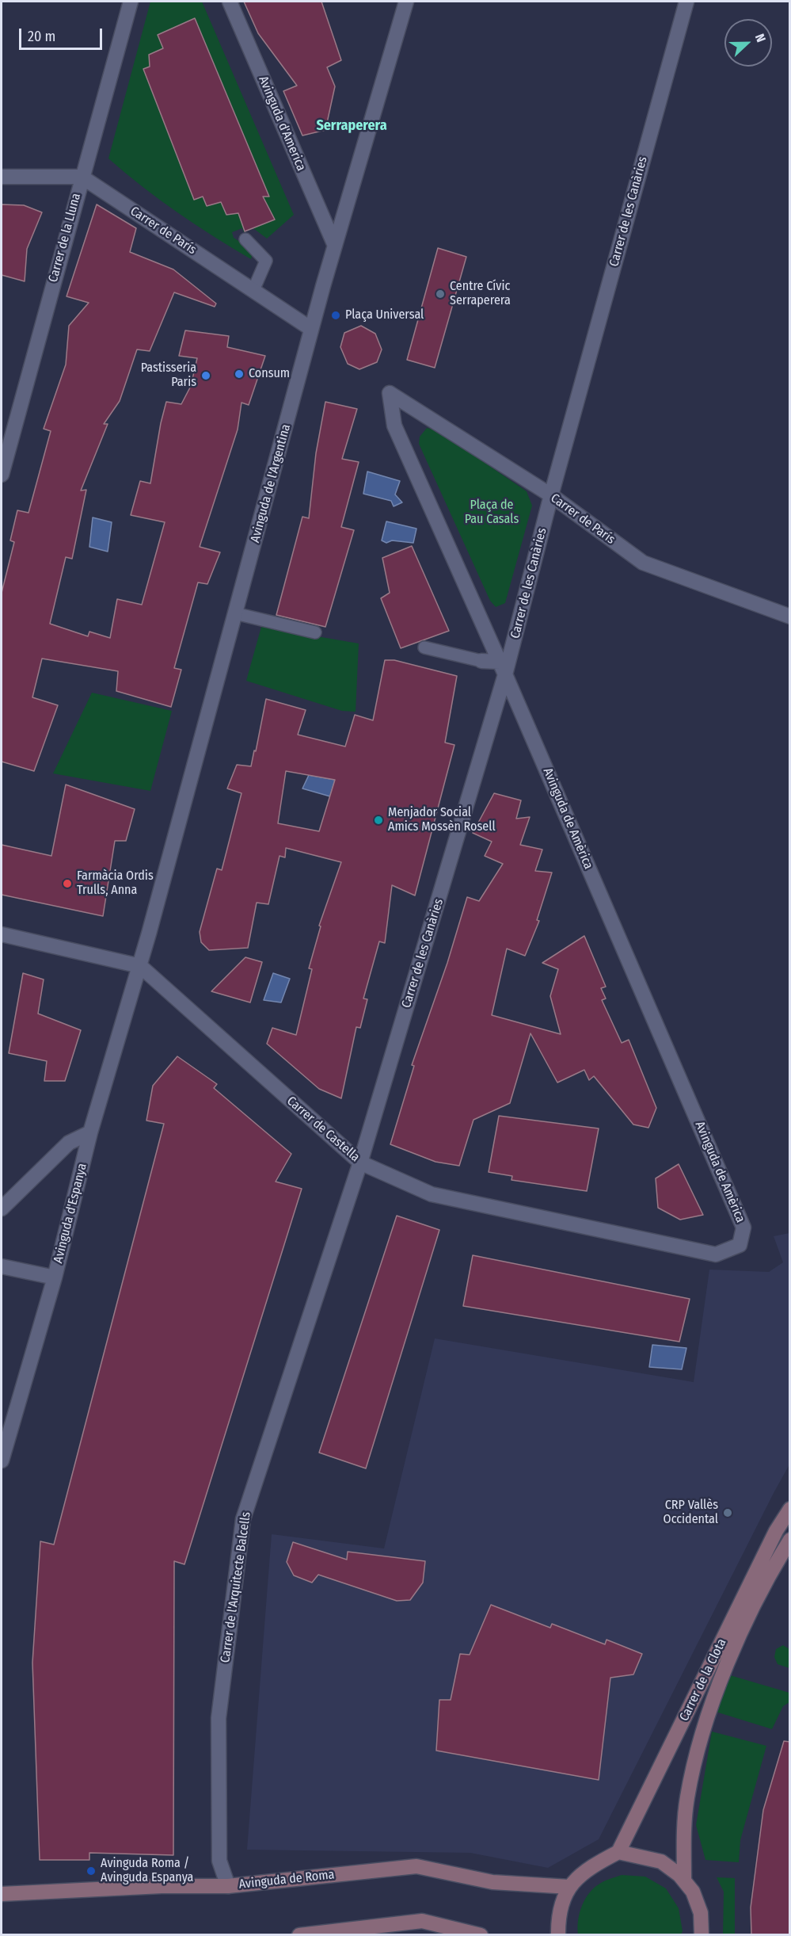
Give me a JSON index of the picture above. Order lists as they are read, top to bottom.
{
  "streets": {
    "street": [
      "Avinguda d'America",
      "Carrer de les Canàries",
      "Carrer de París",
      "Carrer de la Lluna",
      "Avinguda de l'Argentina",
      "Avinguda de Amèrica",
      "Carrer de Castella",
      "Avinguda d'Espanya",
      "Carrer de l'Arquitecte Balcells",
      "Carrer de la Clota",
      "Avinguda de Roma"
    ]
  },
  "crossings": [
    ["Avinguda d'America", "Avinguda de l'Argentina"],
    ["Carrer de les Canàries", "Carrer de París"],
    ["Carrer de les Canàries", "Avinguda de Amèrica"],
    ["Carrer de les Canàries", "Carrer de Castella"],
    ["Carrer de les Canàries", "Carrer de l'Arquitecte Balcells"],
    ["Carrer de París", "Carrer de la Lluna"],
    ["Carrer de París", "Avinguda de l'Argentina"],
    ["Carrer de París", "Avinguda de Amèrica"],
    ["Avinguda de l'Argentina", "Carrer de Castella"],
    ["Avinguda de l'Argentina", "Avinguda d'Espanya"],
    ["Avinguda de Amèrica", "Carrer de Castella"],
    ["Carrer de Castella", "Avinguda d'Espanya"],
    ["Carrer de Castella", "Carrer de l'Arquitecte Balcells"],
    ["Carrer de l'Arquitecte Balcells", "Avinguda de Roma"]
  ],
  "districts": ["Serraperera"],
  "parks": ["Plaça de Pau Casals"],
  "places": [
    "Centre Cívic Serraperera",
    "Plaça Universal",
    "Consum",
    "Pastisseria Paris",
    "Menjador Social Amics Mossèn Rosell",
    "Farmàcia Ordis Trulls, Anna",
    "CRP Vallès Occidental",
    "Avinguda Roma / Avinguda Espanya"
  ],
  "scale_bar": "20 m",
  "north": "right"
}
